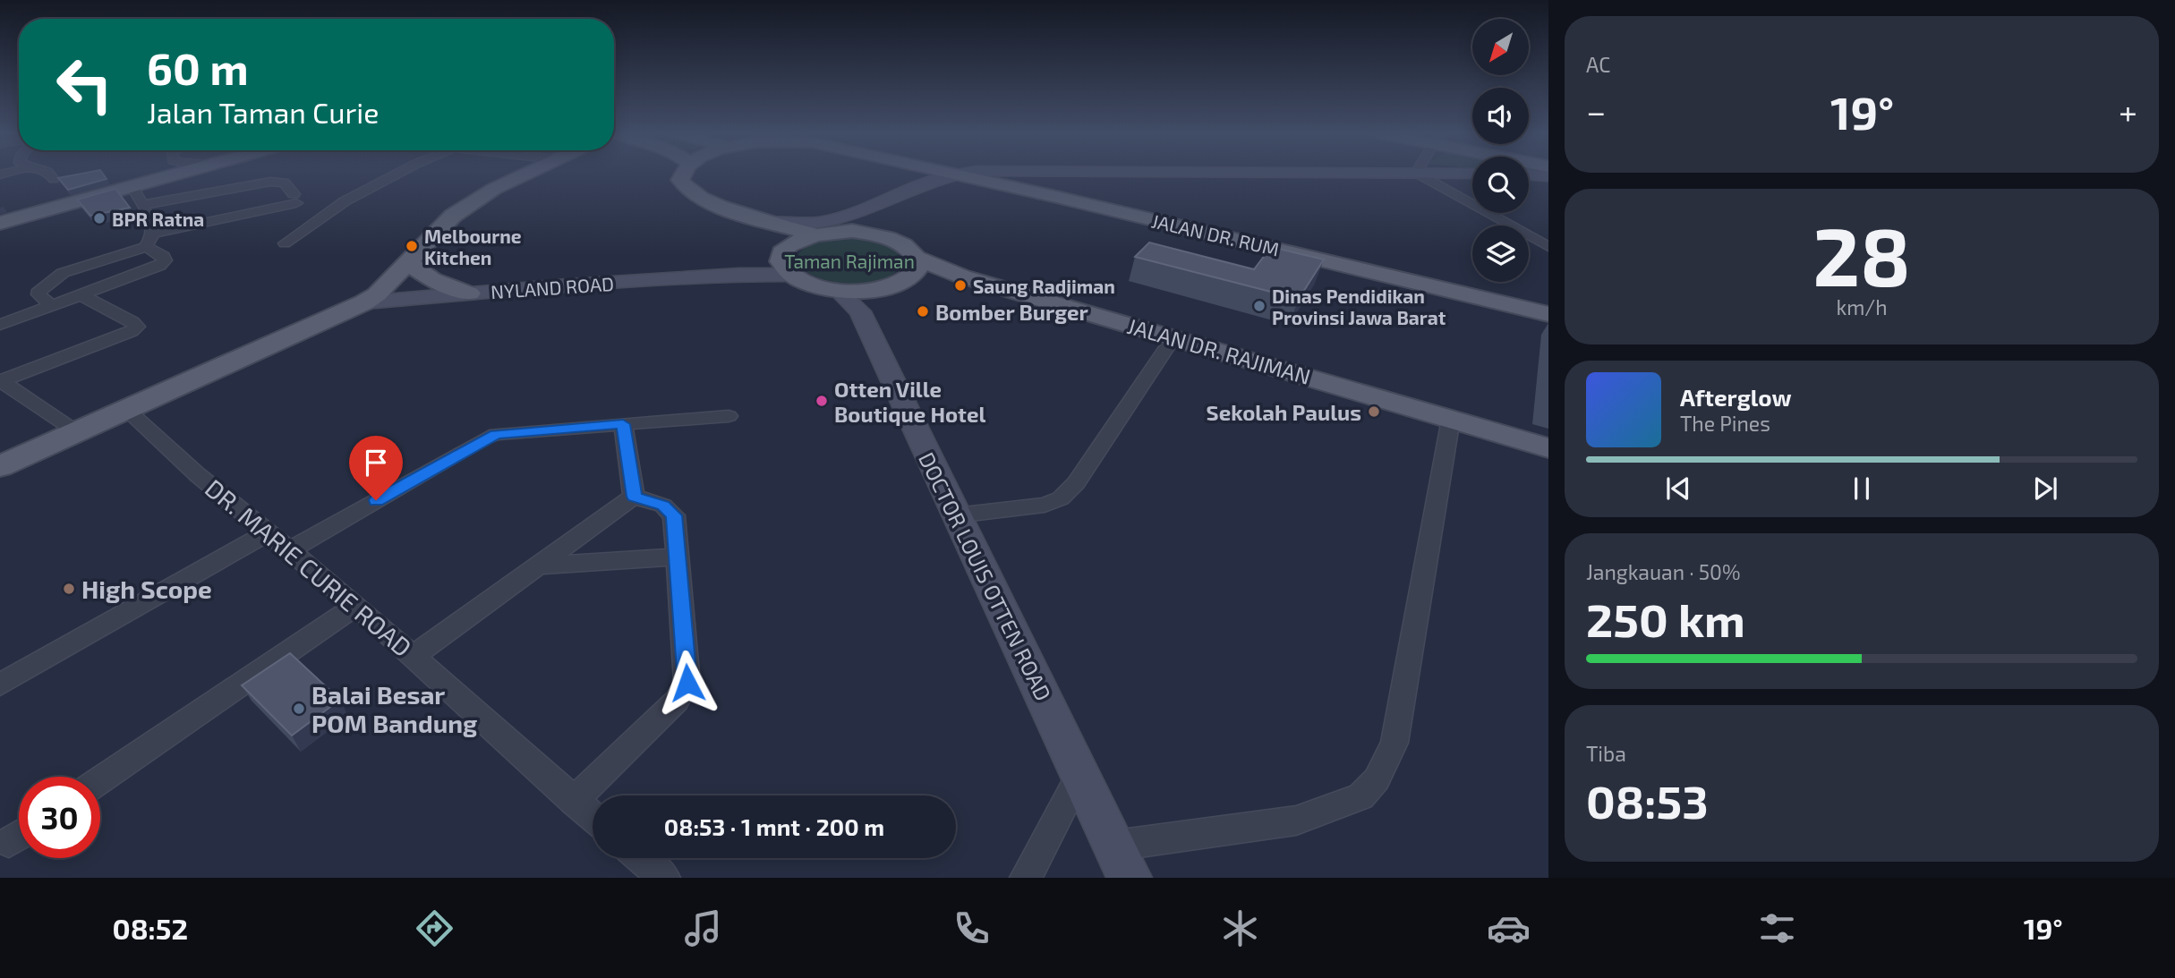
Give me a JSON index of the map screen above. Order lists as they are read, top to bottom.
{
  "streets": {
    "main road": [
      "JALAN DR. RUM",
      "NYLAND ROAD",
      "JALAN DR. RAJIMAN",
      "DOCTOR LOUIS OTTEN ROAD"
    ],
    "street": ["DR. MARIE CURIE ROAD"]
  },
  "parks": ["Taman Rajiman"],
  "places": [
    "BPR Ratna",
    "Melbourne Kitchen",
    "Saung Radjiman",
    "Dinas Pendidikan Provinsi Jawa Barat",
    "Bomber Burger",
    "Otten Ville Boutique Hotel",
    "Sekolah Paulus",
    "High Scope",
    "Balai Besar POM Bandung"
  ],
  "north": "bottom left",
  "page": {
    "tile": [
      "AC",
      ["28", "km/h"],
      ["Jangkauan · 50%", "250 km"],
      ["Tiba", "08:53"]
    ],
    "turn": ["60 m", "Jalan Taman Curie"],
    "heat": ["−", "19°", "+"],
    "song": ["Afterglow", "The Pines"],
    "limit": "30",
    "trip": "08:53 · 1 mnt · 200 m",
    "tabs": ["08:52", "19°"]
  }
}
